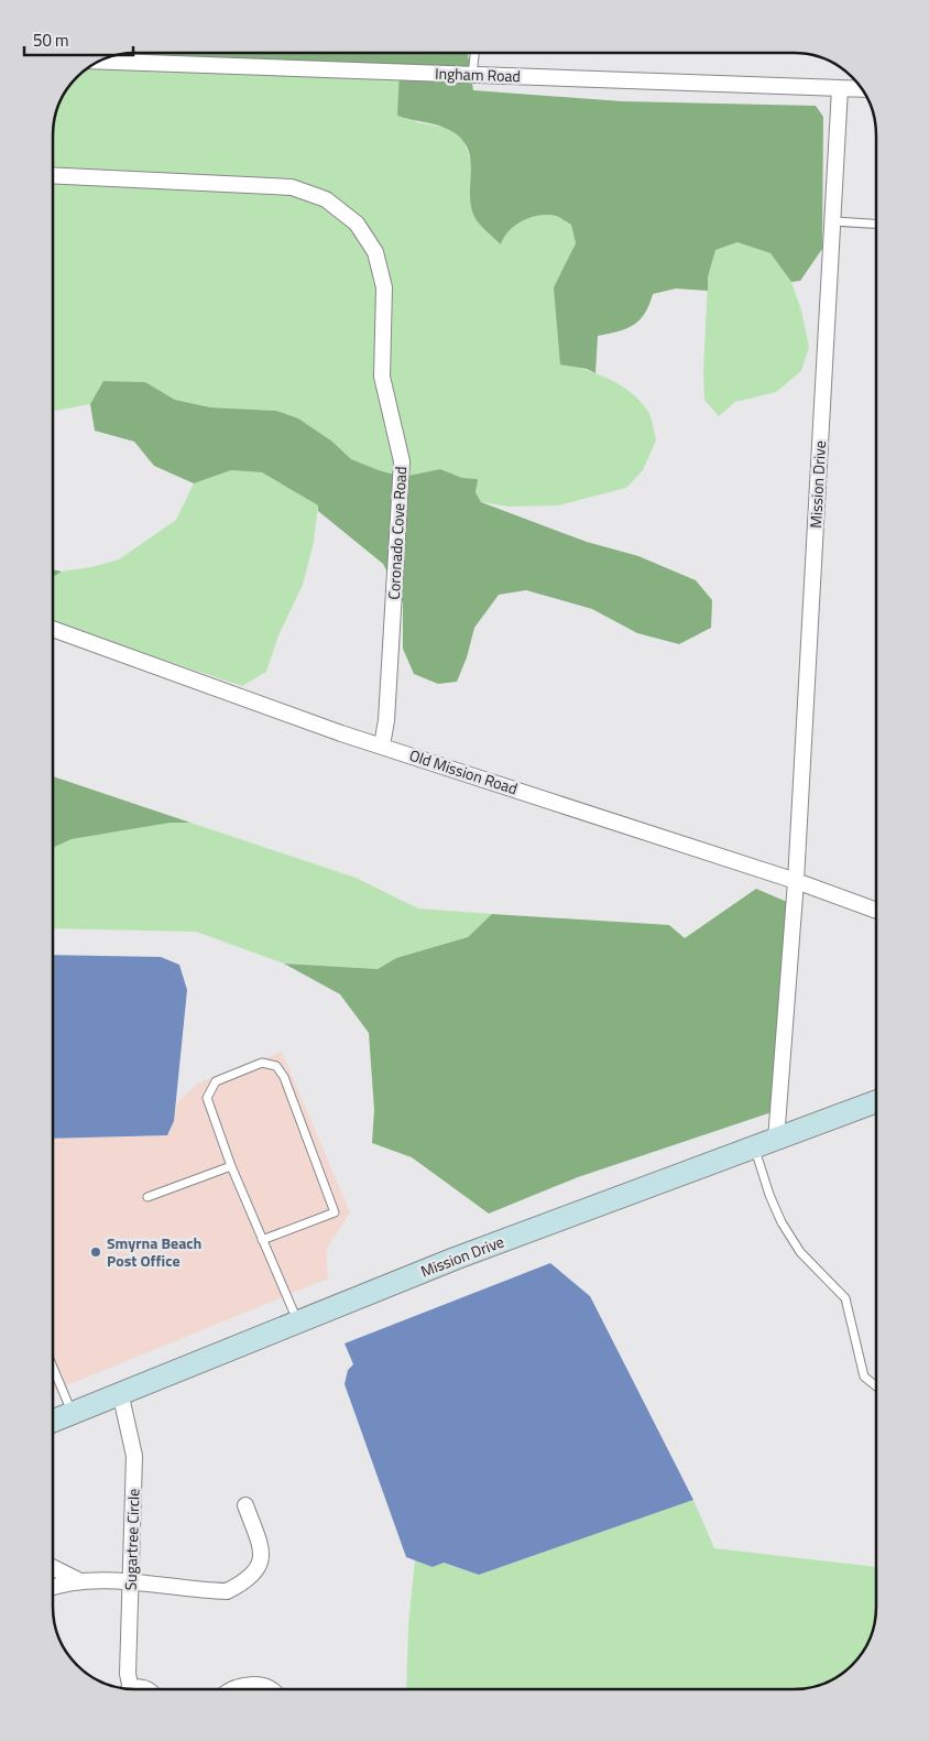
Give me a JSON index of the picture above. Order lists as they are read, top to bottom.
{
  "streets": {
    "street": [
      "Ingham Road",
      "Mission Drive",
      "Coronado Cove Road",
      "Old Mission Road",
      "Sugartree Circle"
    ]
  },
  "crossings": [
    ["Ingham Road", "Mission Drive"],
    ["Mission Drive", "Old Mission Road"],
    ["Mission Drive", "Sugartree Circle"],
    ["Coronado Cove Road", "Old Mission Road"]
  ],
  "places": ["Smyrna Beach Post Office"],
  "scale_bar": "50 m"
}
